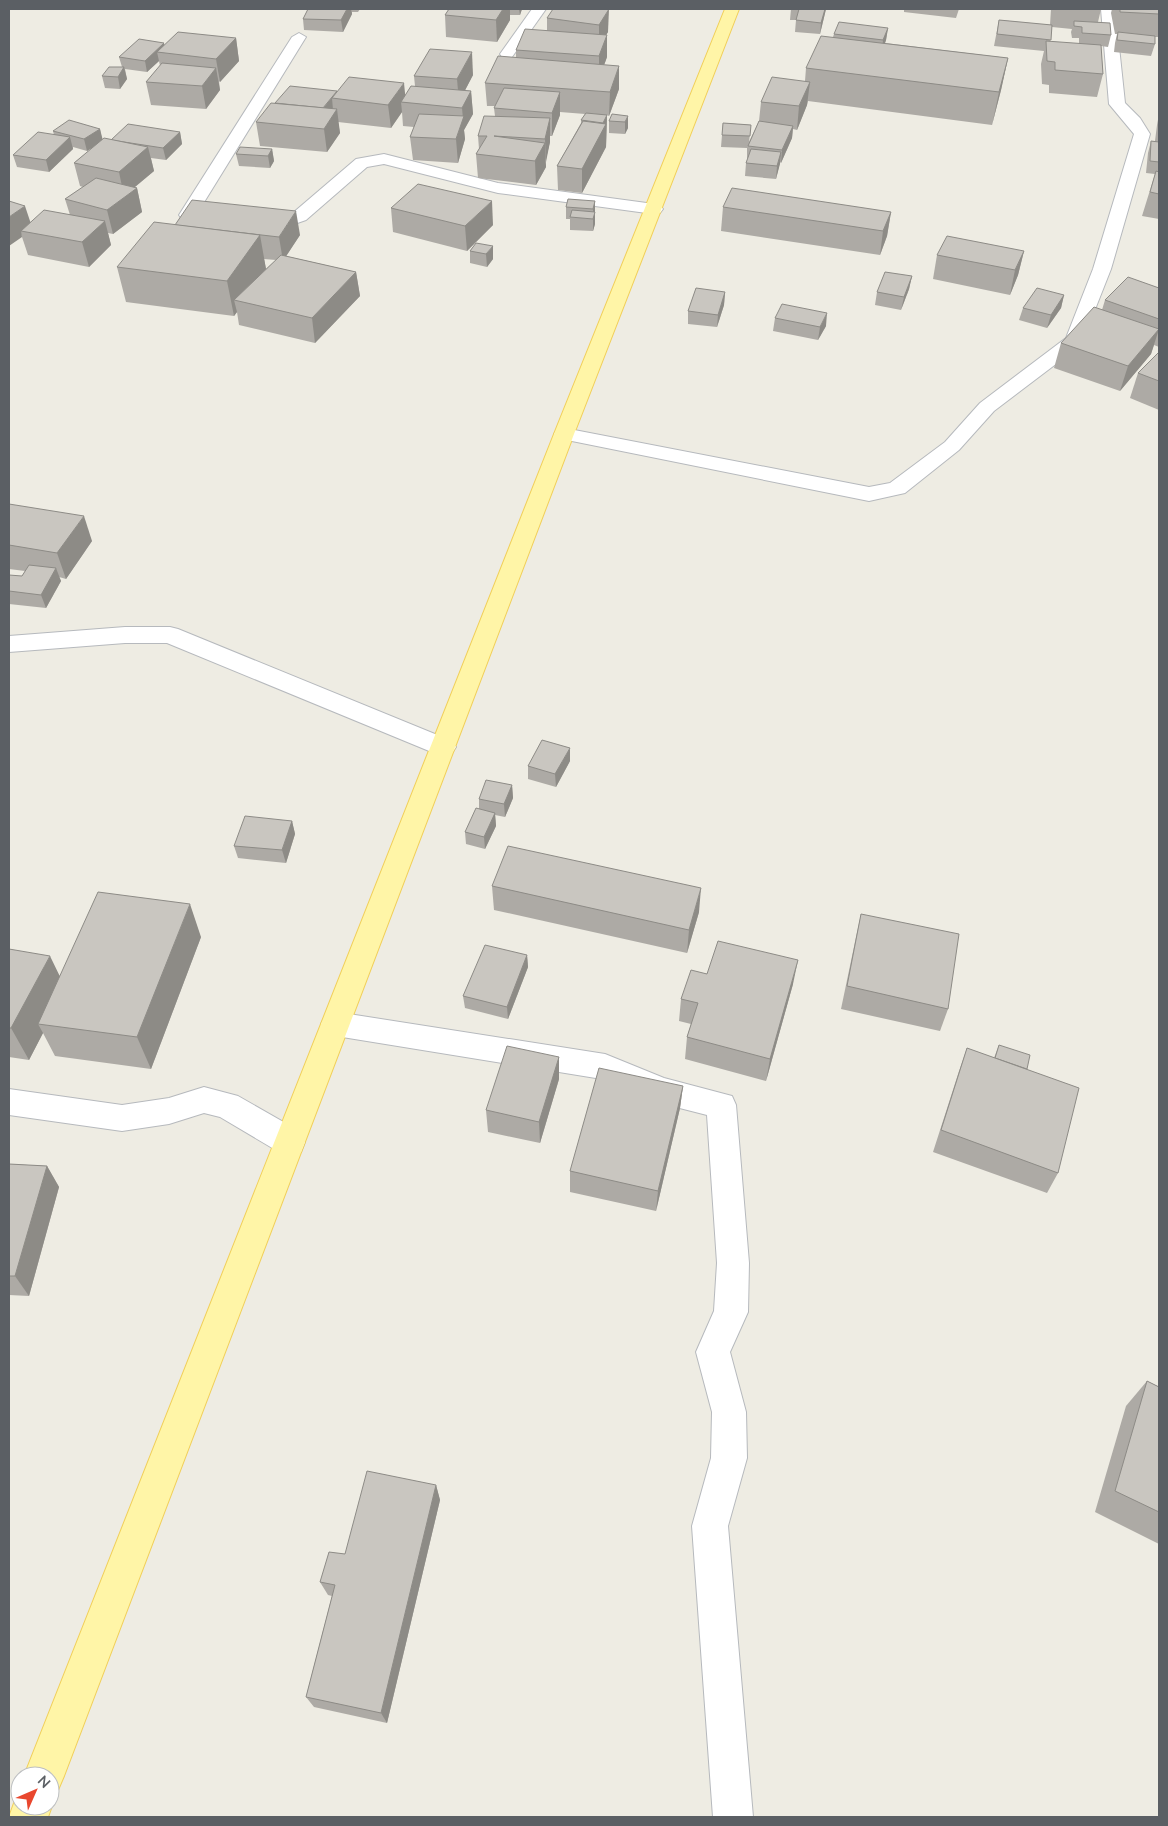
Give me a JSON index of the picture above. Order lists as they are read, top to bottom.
{
  "north": "top right"
}
